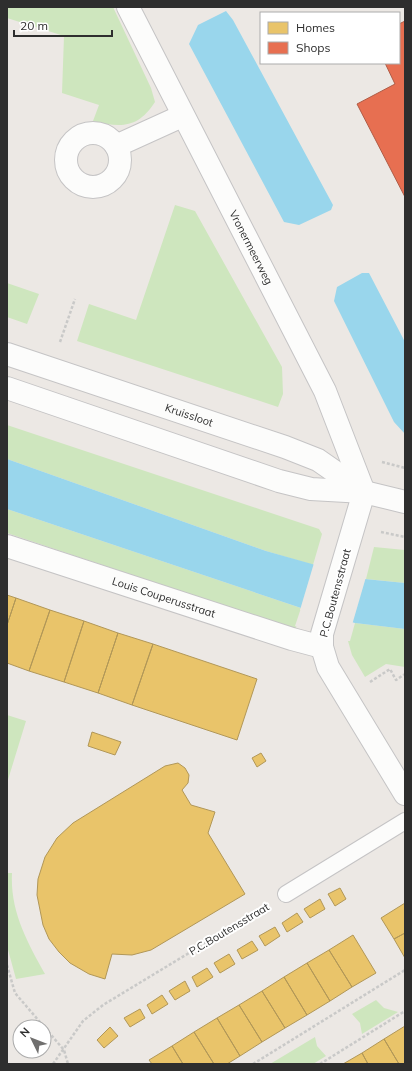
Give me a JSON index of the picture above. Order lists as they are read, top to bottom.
{
  "streets": {
    "street": [
      "Vronermeerweg",
      "Kruissloot",
      "P.C.Boutensstraat",
      "Louis Couperusstraat"
    ]
  },
  "crossings": [
    ["Vronermeerweg", "Kruissloot"],
    ["Vronermeerweg", "P.C.Boutensstraat"],
    ["Kruissloot", "P.C.Boutensstraat"],
    ["P.C.Boutensstraat", "Louis Couperusstraat"]
  ],
  "legend": ["Homes", "Shops"],
  "scale_bar": "20 m",
  "north": "top left"
}
